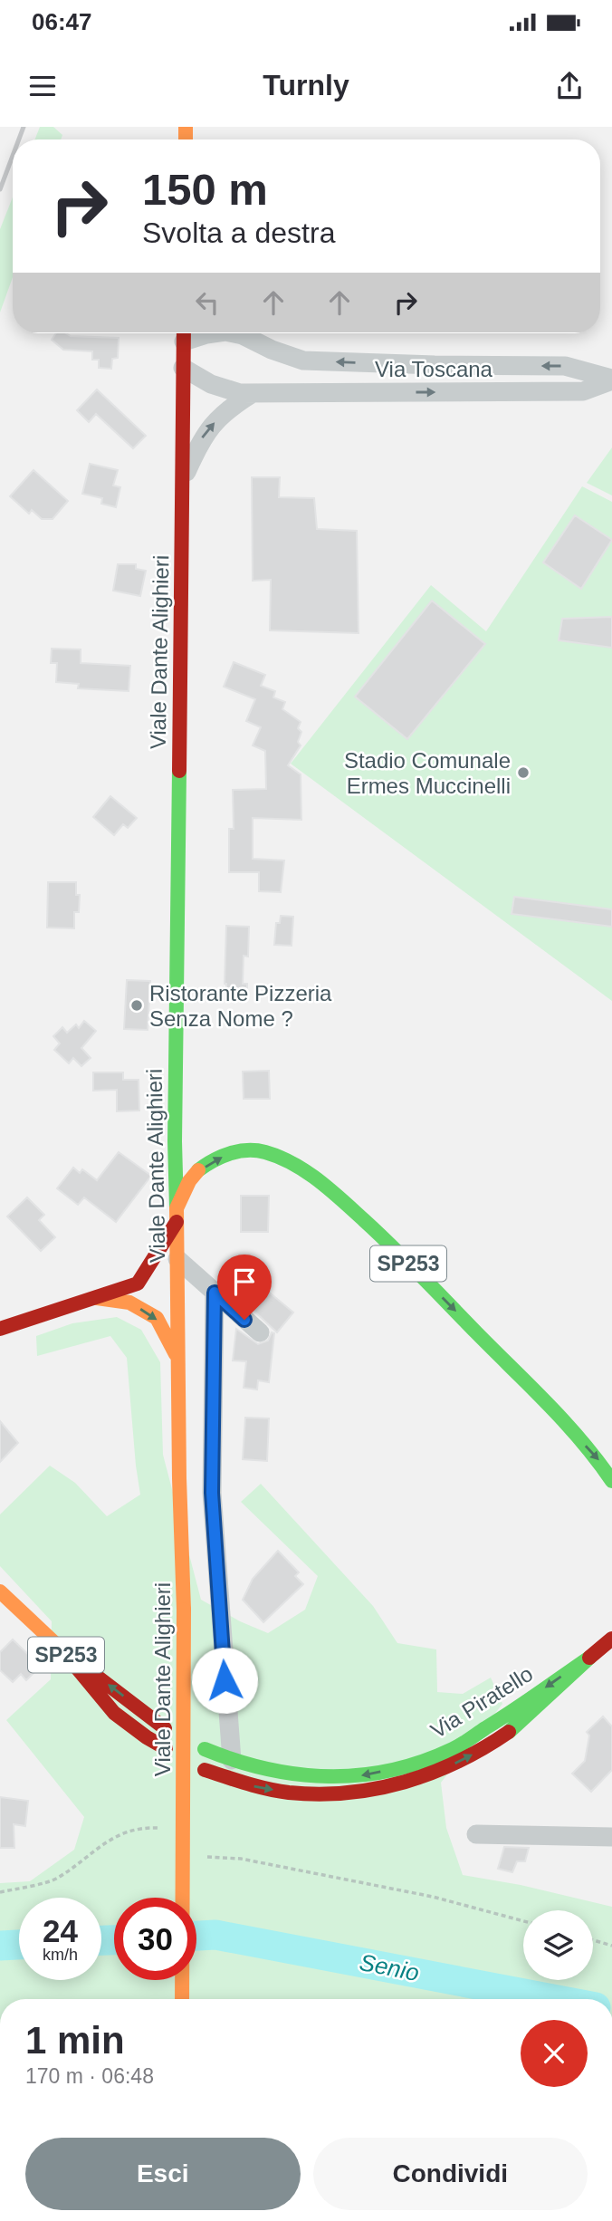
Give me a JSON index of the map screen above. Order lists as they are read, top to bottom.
{
  "streets": {
    "main road": ["Viale Dante Alighieri", "SP253", "Via Piratello"],
    "street": ["Via Toscana"]
  },
  "crossings": [
    ["Via Toscana", "Viale Dante Alighieri"],
    ["Viale Dante Alighieri", "SP253"]
  ],
  "water": ["Senio"],
  "places": ["Stadio Comunale Ermes Muccinelli", "Ristorante Pizzeria Senza Nome ?"],
  "page": {
    "status": "06:47",
    "header": "Turnly",
    "turn": ["150 m", "Svolta a destra"],
    "speed": "24 km/h",
    "limit": "30",
    "heading": ["1 min", "170 m · 06:48"],
    "buttons": ["Esci", "Condividi"]
  }
}
